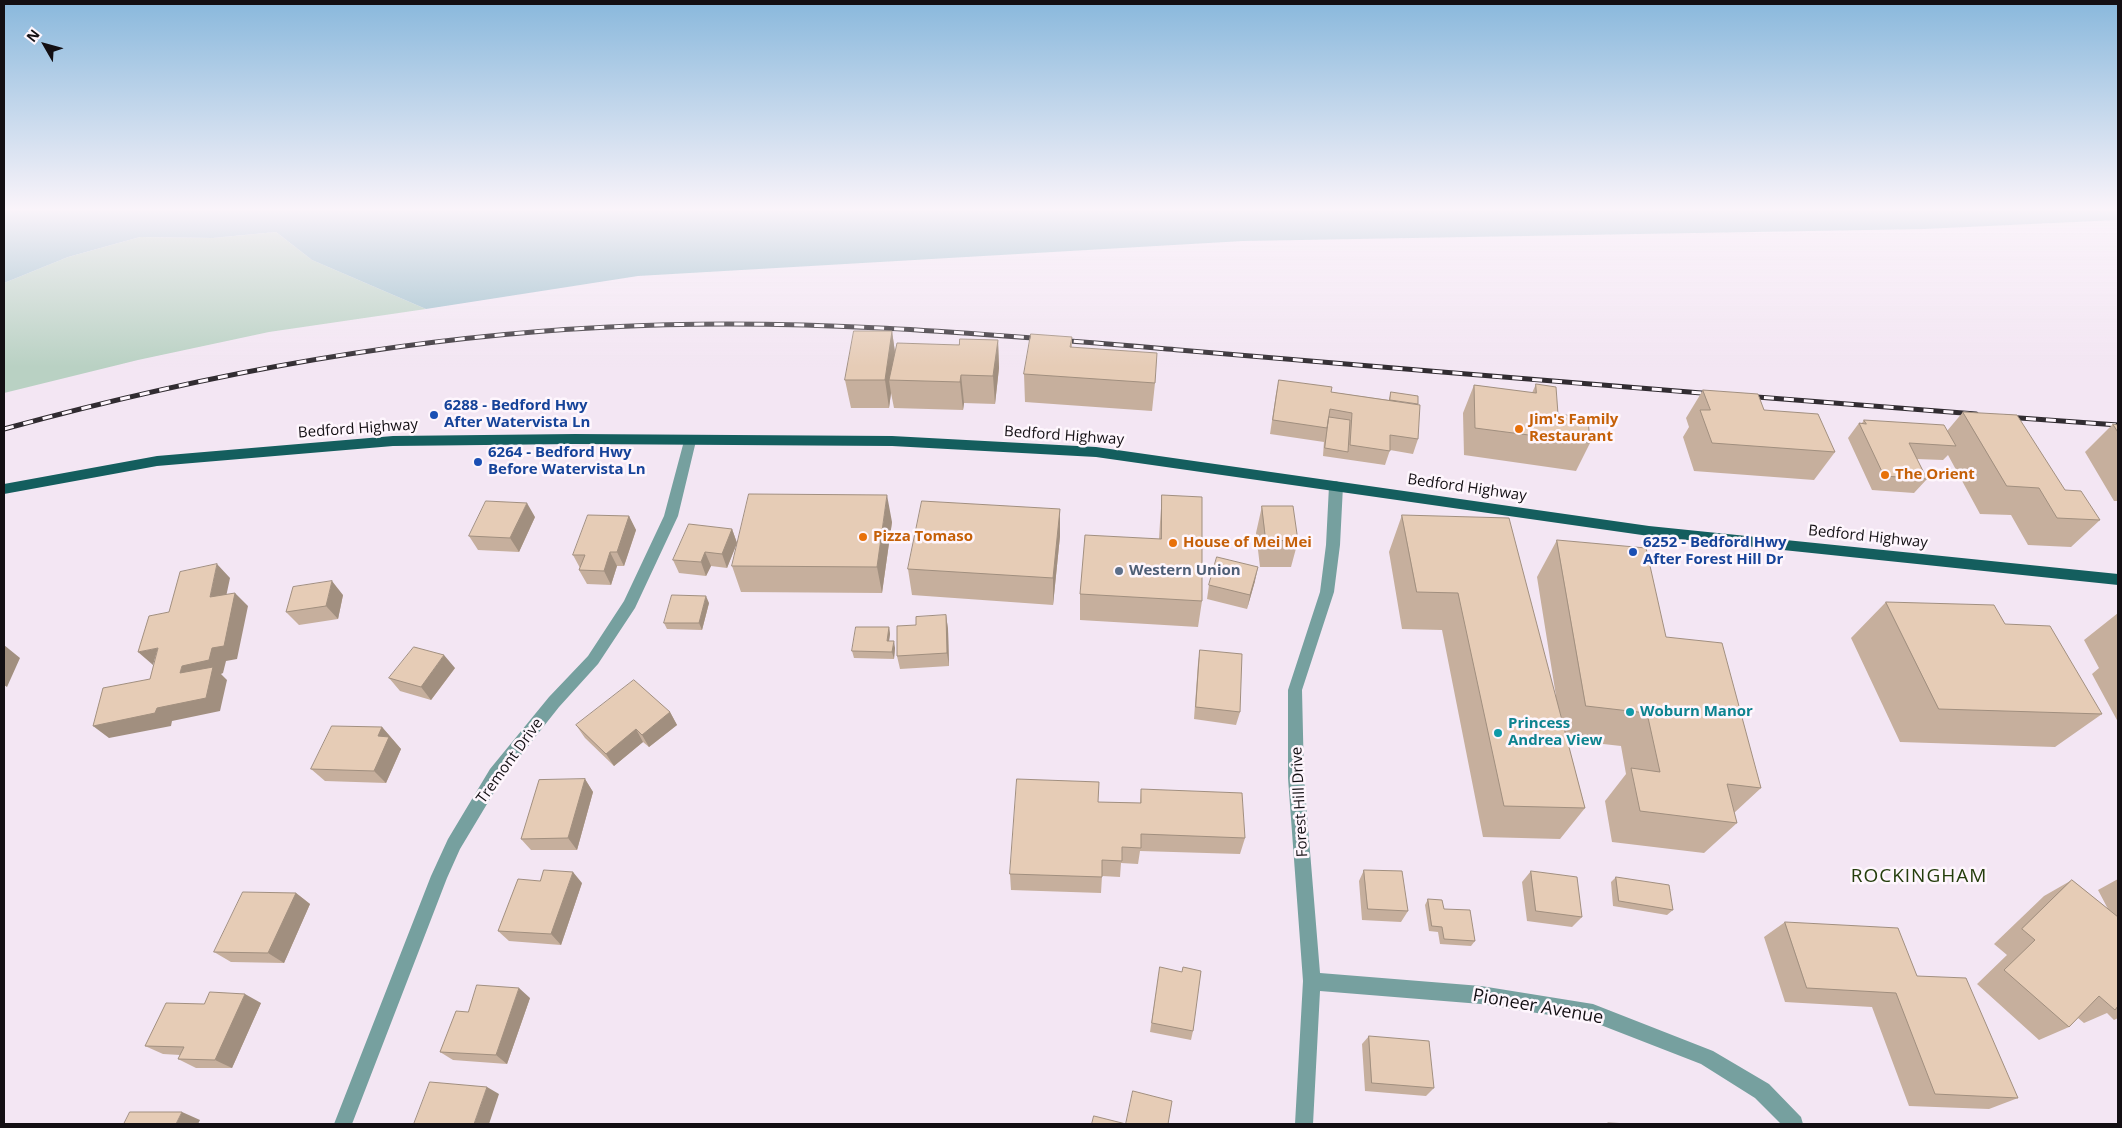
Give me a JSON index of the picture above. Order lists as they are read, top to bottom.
{
  "streets": {
    "main road": ["Bedford Highway"],
    "street": ["Tremont Drive", "Forest Hill Drive", "Pioneer Avenue"]
  },
  "crossings": [
    ["Bedford Highway", "Tremont Drive"],
    ["Bedford Highway", "Forest Hill Drive"],
    ["Forest Hill Drive", "Pioneer Avenue"]
  ],
  "districts": ["ROCKINGHAM"],
  "places": [
    "6288 - Bedford Hwy After Watervista Ln",
    "Jim's Family Restaurant",
    "6264 - Bedford Hwy Before Watervista Ln",
    "The Orient",
    "Pizza Tomaso",
    "House of Mei Mei",
    "6252 - Bedford Hwy After Forest Hill Dr",
    "Western Union",
    "Woburn Manor",
    "Princess Andrea View"
  ],
  "north": "top left"
}
